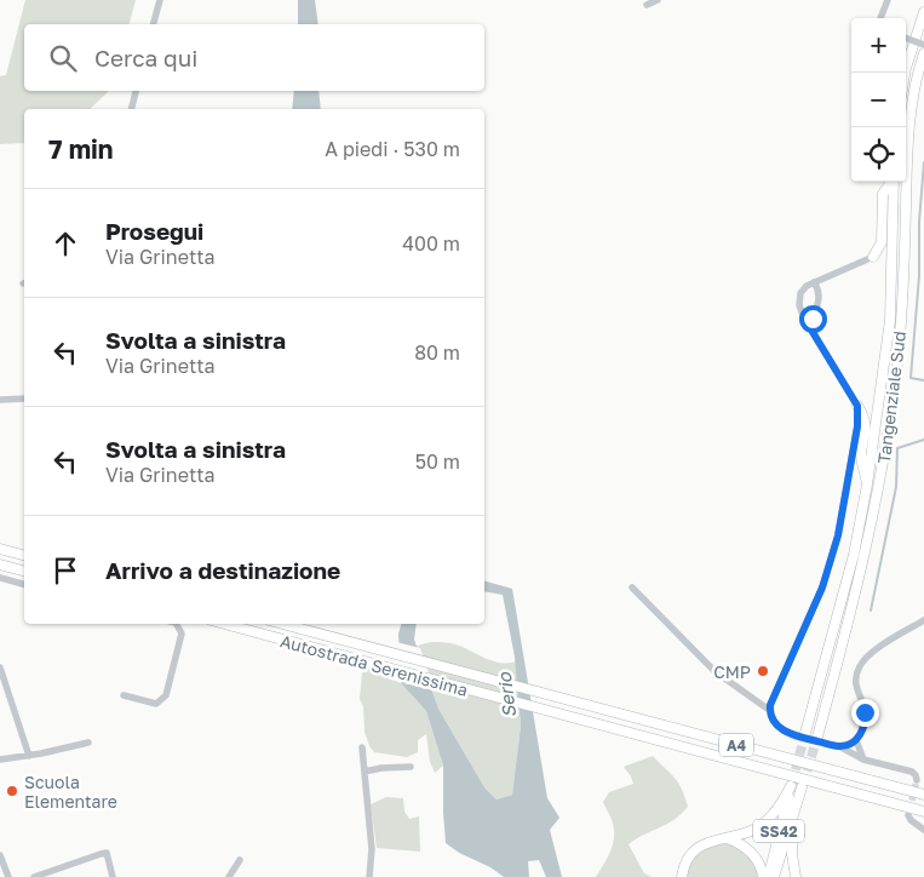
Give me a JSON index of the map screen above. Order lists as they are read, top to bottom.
{
  "streets": {
    "highway": [
      "Tangenziale Sud",
      "Autostrada Serenissima",
      "A4",
      "SS42"
    ]
  },
  "water": ["Serio"],
  "places": ["CMP", "Scuola Elementare"],
  "page": {
    "map_buttons": ["+", "−"],
    "search": "Cerca qui",
    "heading": ["7 min", "A piedi · 530 m"],
    "list": [
      ["Prosegui", "Via Grinetta", "400 m"],
      ["Svolta a sinistra", "Via Grinetta", "80 m"],
      ["Svolta a sinistra", "Via Grinetta", "50 m"],
      "Arrivo a destinazione"
    ]
  }
}
